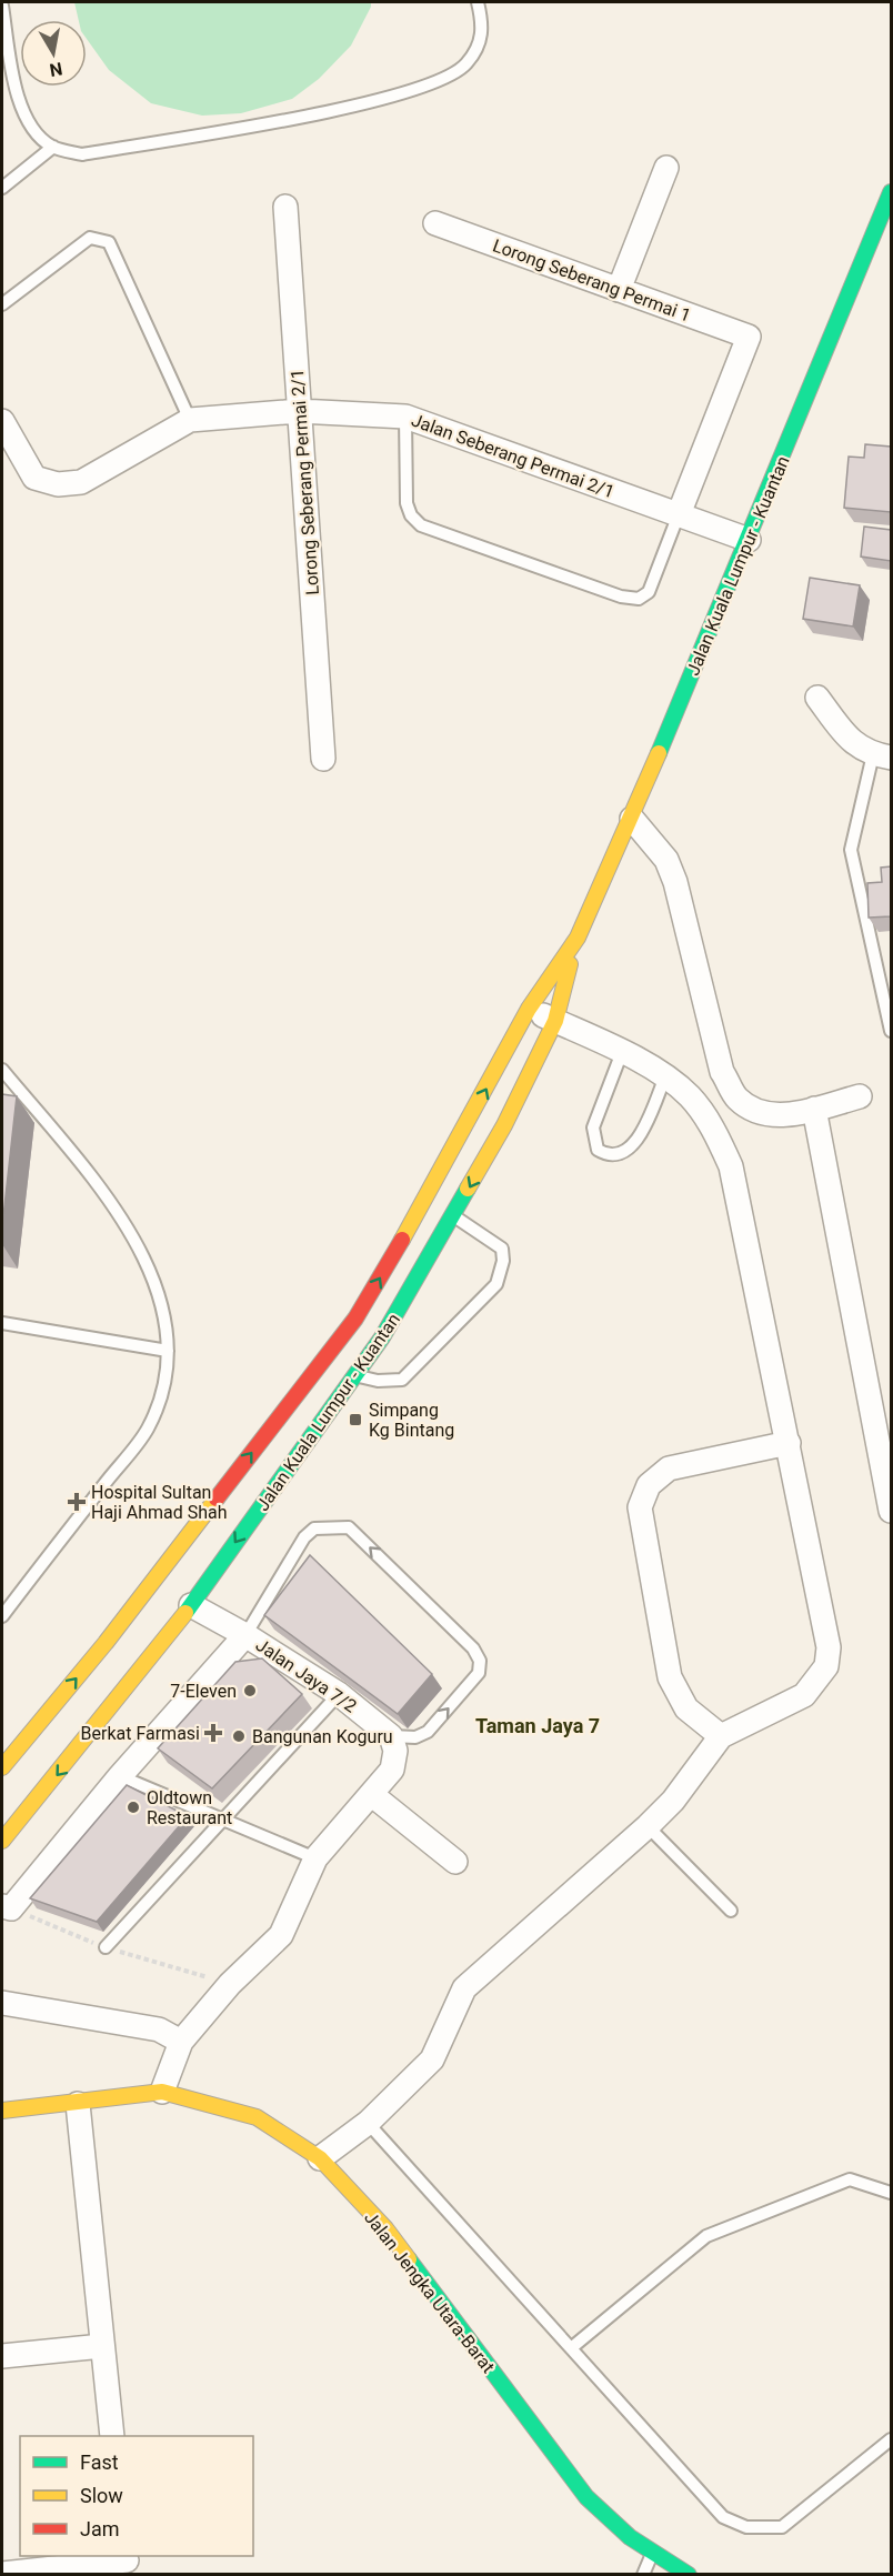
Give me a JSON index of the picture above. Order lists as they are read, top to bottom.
{
  "streets": {
    "main road": ["Jalan Kuala Lumpur - Kuantan", "Jalan Jengka Utara-Barat"],
    "street": [
      "Lorong Seberang Permai 1",
      "Jalan Seberang Permai 2/1",
      "Lorong Seberang Permai 2/1",
      "Jalan Jaya 7/2"
    ]
  },
  "crossings": [
    ["Lorong Seberang Permai 1", "Jalan Seberang Permai 2/1"],
    ["Jalan Seberang Permai 2/1", "Lorong Seberang Permai 2/1"],
    ["Jalan Seberang Permai 2/1", "Jalan Kuala Lumpur - Kuantan"],
    ["Jalan Kuala Lumpur - Kuantan", "Jalan Jaya 7/2"]
  ],
  "districts": ["Taman Jaya 7"],
  "places": {
    "transit": ["Simpang Kg Bintang"],
    "health": ["Hospital Sultan Haji Ahmad Shah", "Berkat Farmasi"],
    "other": ["7-Eleven", "Bangunan Koguru", "Oldtown Restaurant"]
  },
  "legend": ["Fast", "Slow", "Jam"],
  "north": "bottom"
}
